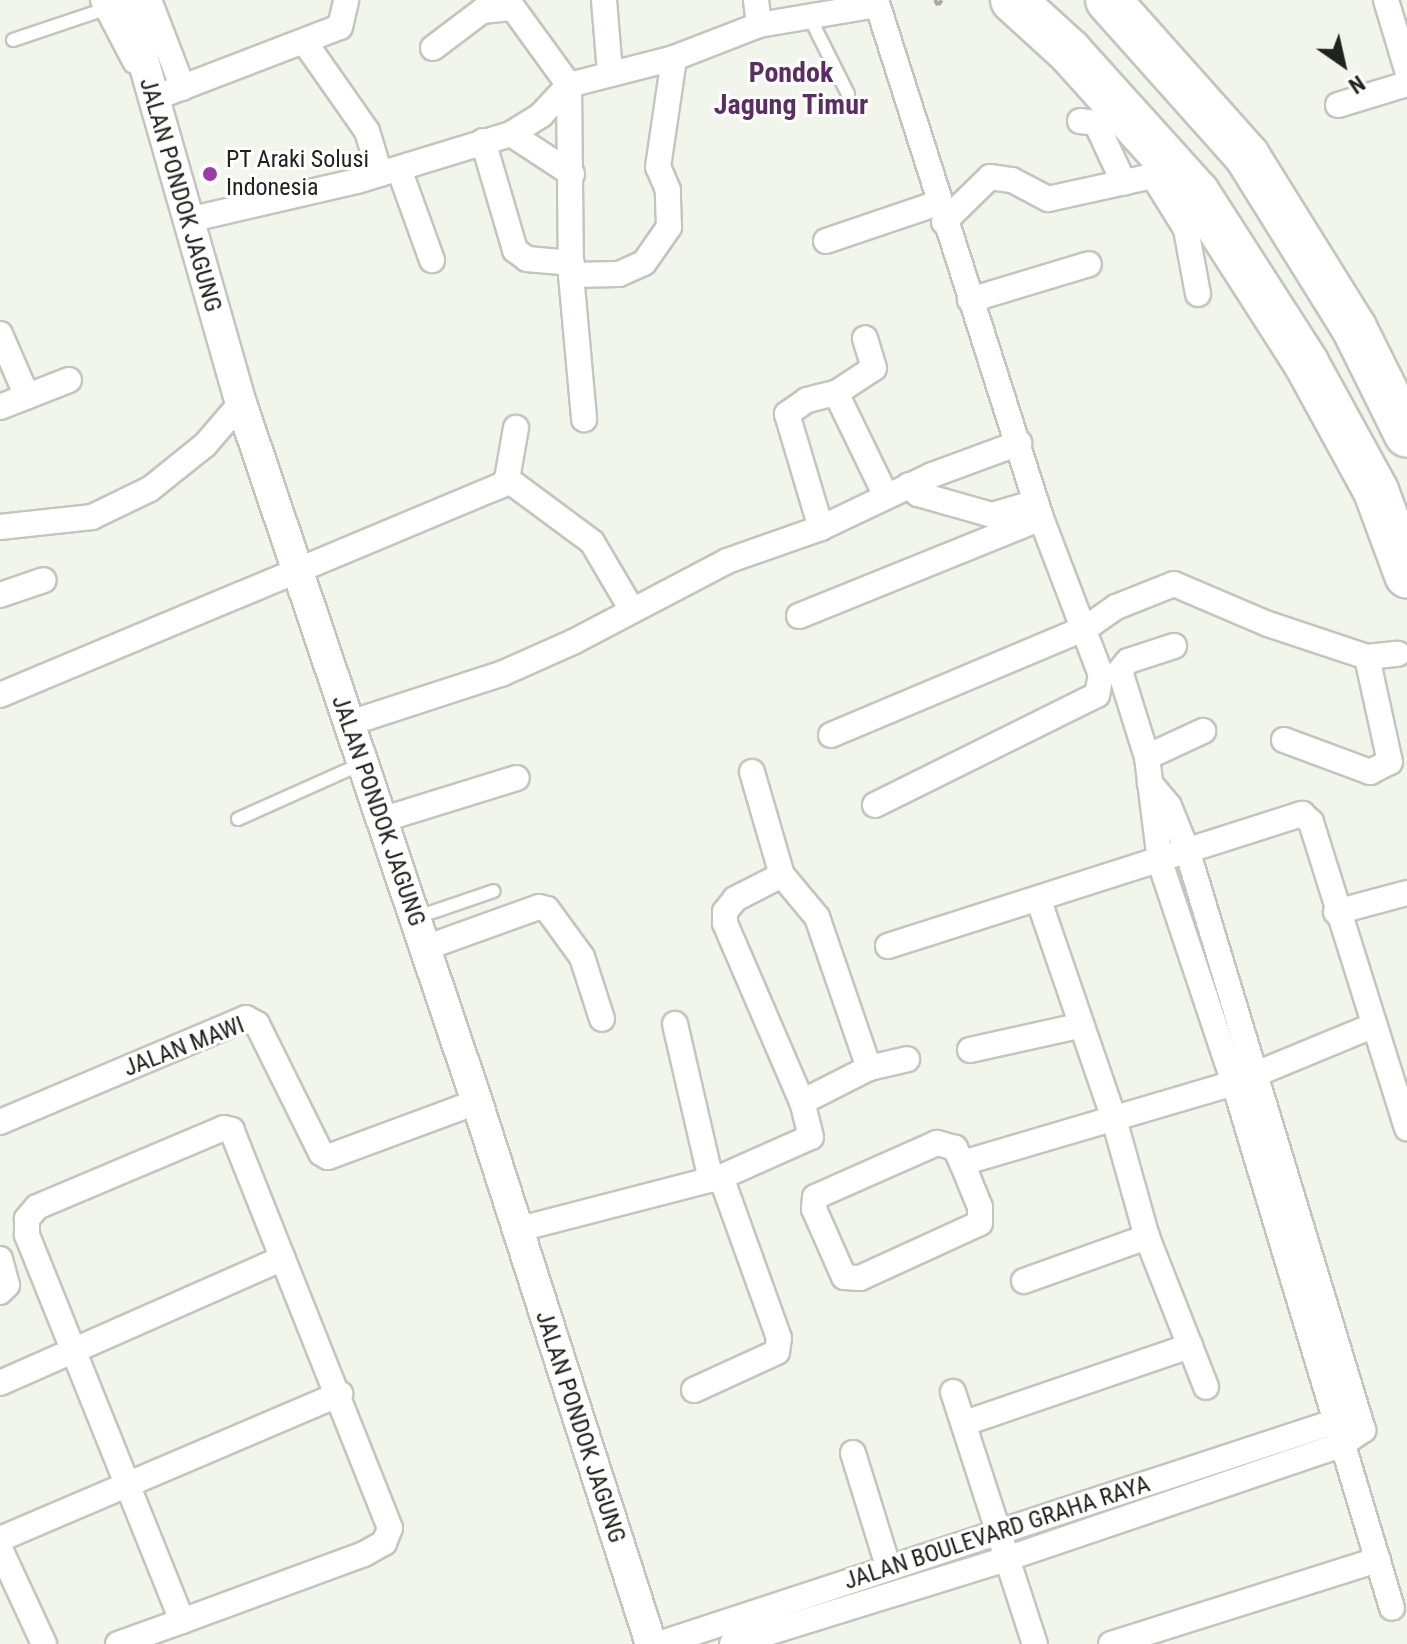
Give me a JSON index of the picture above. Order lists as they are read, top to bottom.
{
  "streets": {
    "street": ["JALAN PONDOK JAGUNG", "JALAN MAWI", "JALAN BOULEVARD GRAHA RAYA"]
  },
  "crossings": [
    ["JALAN PONDOK JAGUNG", "JALAN MAWI"],
    ["JALAN PONDOK JAGUNG", "JALAN BOULEVARD GRAHA RAYA"]
  ],
  "districts": ["Pondok Jagung Timur"],
  "places": ["PT Araki Solusi Indonesia"],
  "north": "bottom right"
}
